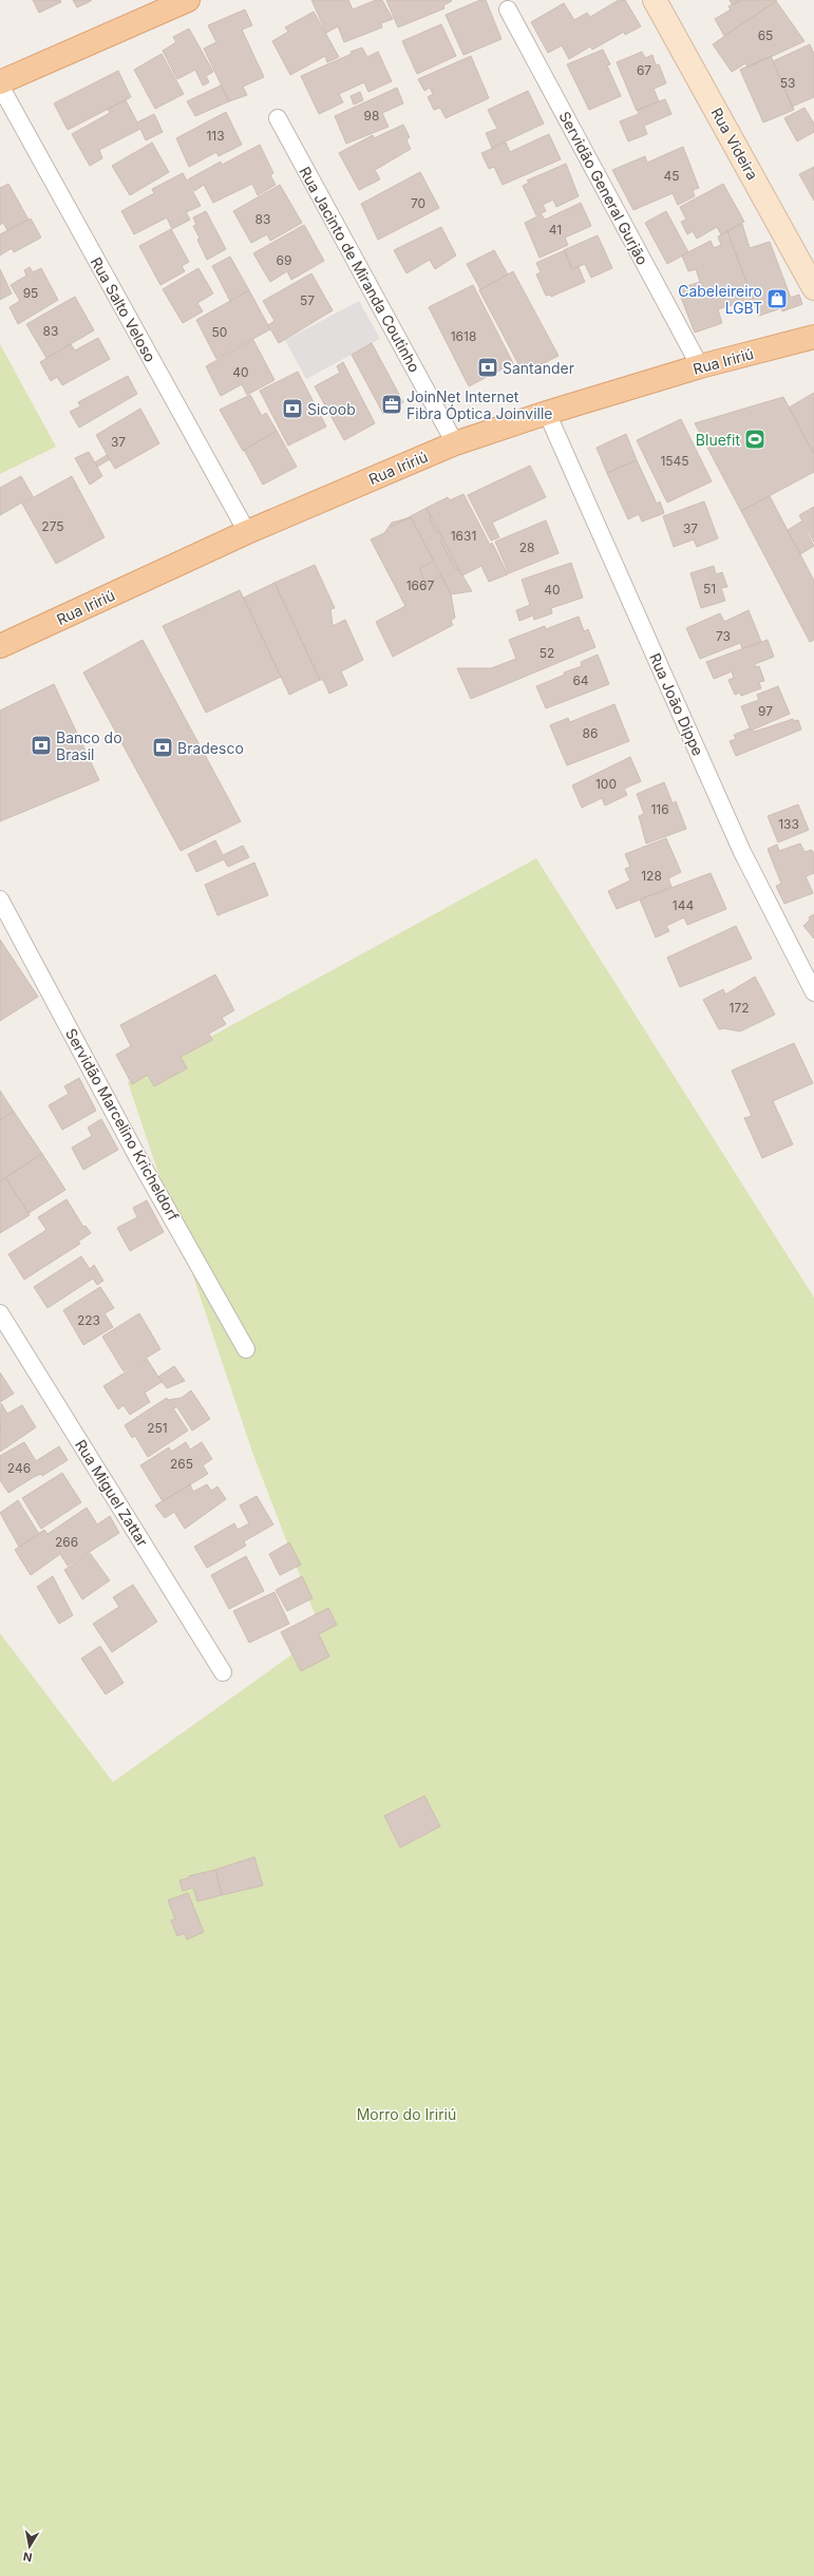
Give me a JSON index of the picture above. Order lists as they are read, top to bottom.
{
  "streets": {
    "main road": ["Rua Videira", "Rua Iririú"],
    "street": [
      "Servidão General Gurjão",
      "Rua Jacinto de Miranda Coutinho",
      "Rua Salto Veloso",
      "Rua João Dippe",
      "Servidão Marcelino Kricheldorf",
      "Rua Miguel Zattar"
    ]
  },
  "crossings": [
    ["Servidão General Gurjão", "Rua Iririú"],
    ["Rua Jacinto de Miranda Coutinho", "Rua Iririú"],
    ["Rua Salto Veloso", "Rua Iririú"],
    ["Rua Iririú", "Rua João Dippe"]
  ],
  "parks": ["Morro do Iririú"],
  "places": {
    "shop": ["Cabeleireiro LGBT"],
    "bank": [
      "Santander",
      "Sicoob",
      "Banco do Brasil",
      "Bradesco"
    ],
    "office": ["JoinNet Internet Fibra Óptica Joinville"],
    "sports": ["Bluefit"]
  },
  "house_numbers": [
    "65",
    "67",
    "53",
    "98",
    "113",
    "45",
    "70",
    "83",
    "41",
    "69",
    "95",
    "57",
    "83",
    "50",
    "1618",
    "40",
    "37",
    "1545",
    "275",
    "37",
    "1631",
    "28",
    "1667",
    "51",
    "40",
    "73",
    "52",
    "64",
    "97",
    "86",
    "100",
    "116",
    "133",
    "128",
    "144",
    "172",
    "223",
    "251",
    "265",
    "246",
    "266"
  ],
  "north": "bottom"
}
